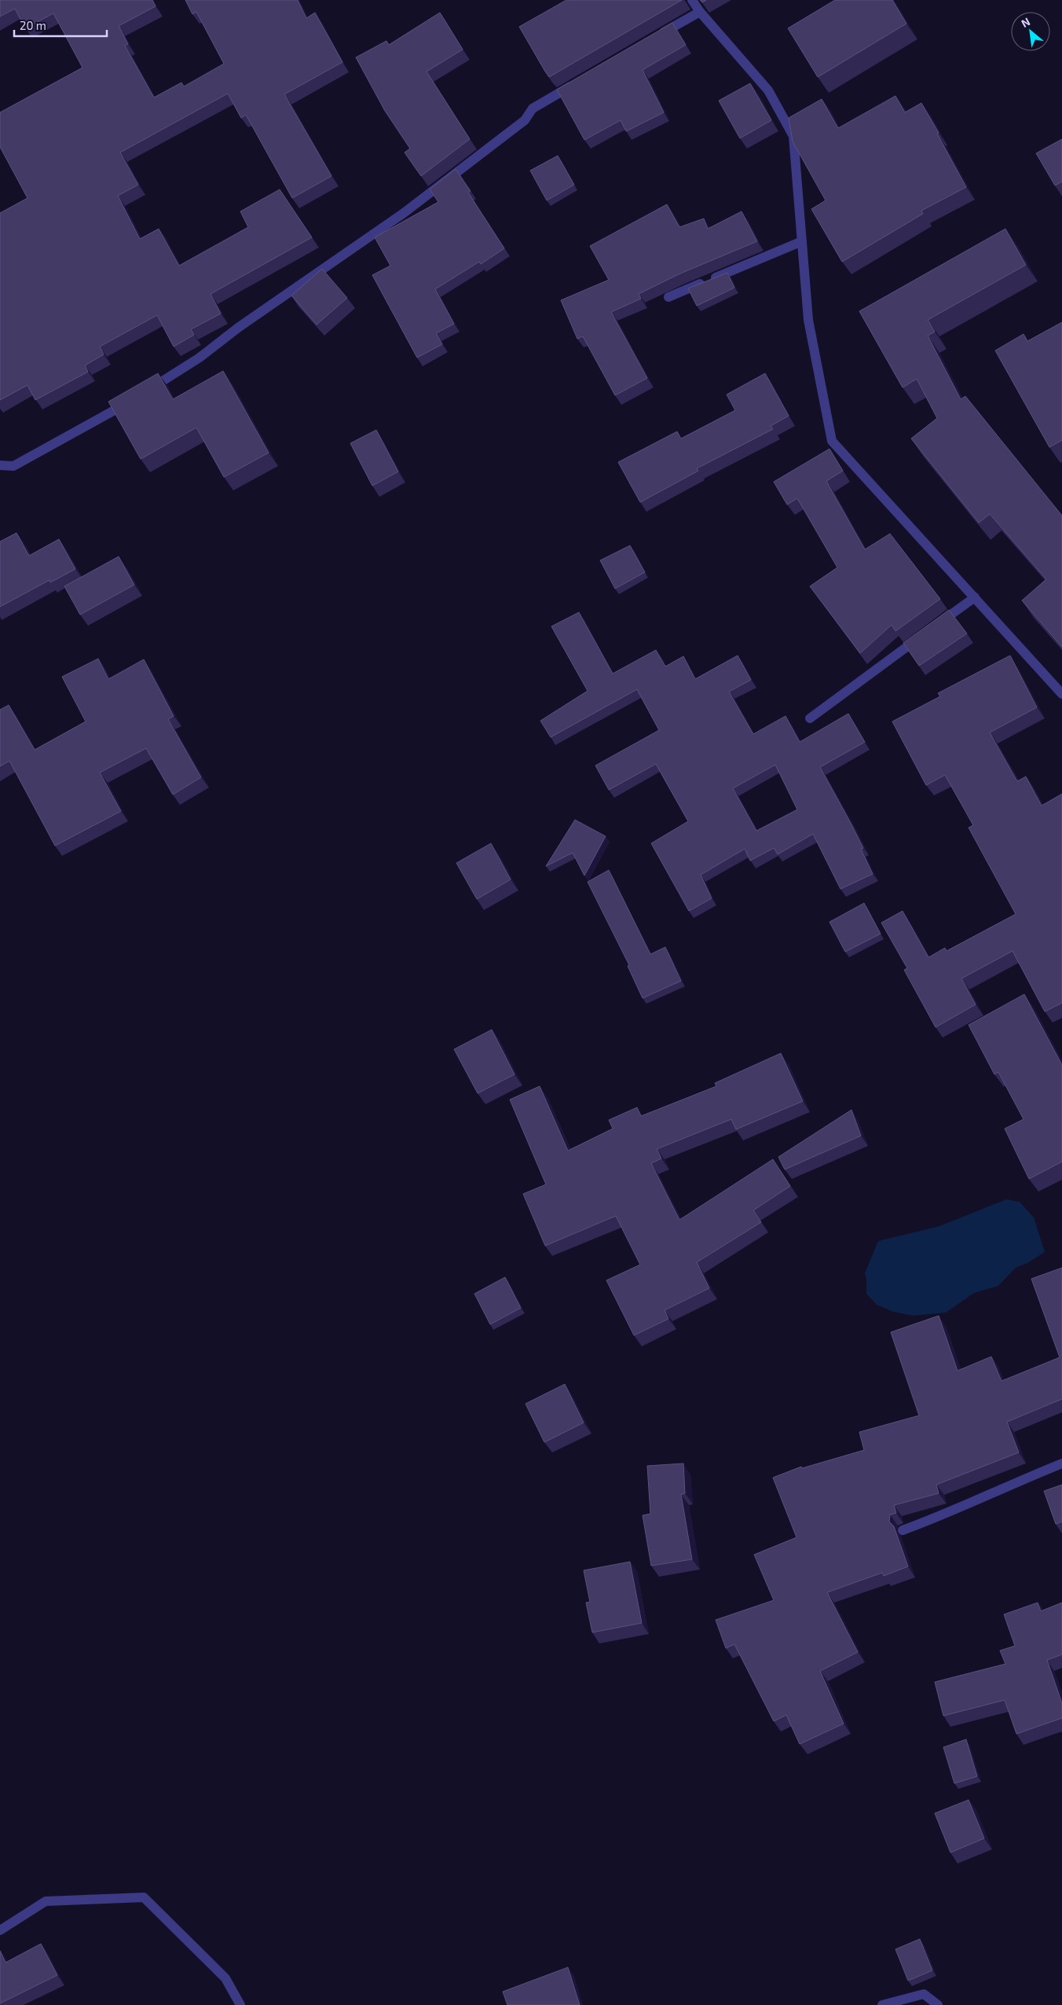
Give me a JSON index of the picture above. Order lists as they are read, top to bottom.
{
  "scale_bar": "20 m",
  "north": "top left"
}
